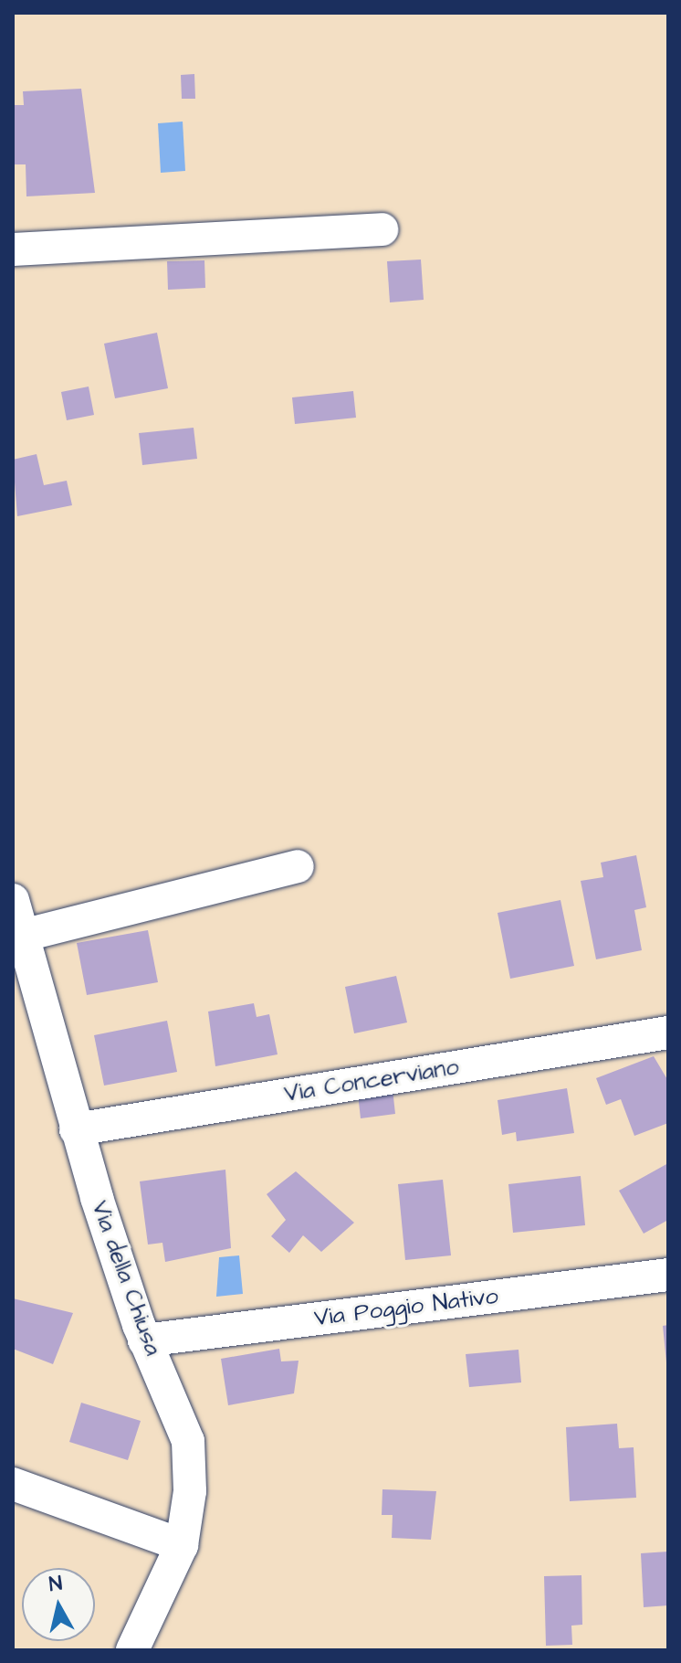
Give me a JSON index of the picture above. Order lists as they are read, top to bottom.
{
  "streets": {
    "street": ["Via Concerviano", "Via della Chiusa", "Via Poggio Nativo"]
  },
  "crossings": [
    ["Via Concerviano", "Via della Chiusa"],
    ["Via della Chiusa", "Via Poggio Nativo"]
  ],
  "north": "top"
}
